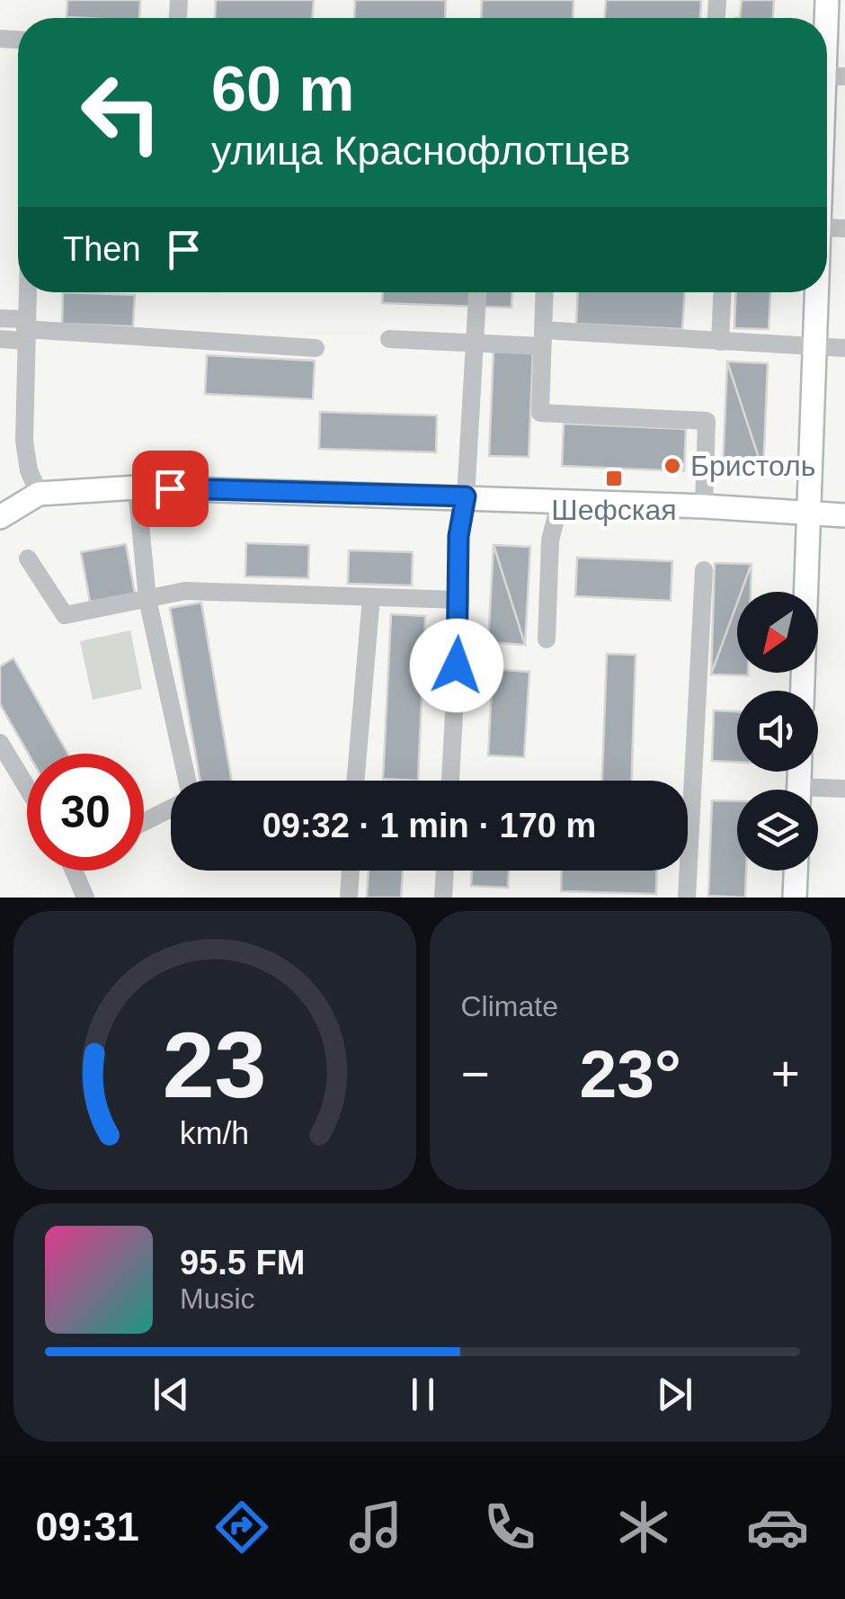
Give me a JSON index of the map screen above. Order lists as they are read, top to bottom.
{
  "places": {
    "other": ["Бристоль"],
    "transit": ["Шефская"]
  },
  "north": "bottom left",
  "page": {
    "turn": ["60 m", "улица Краснофлотцев"],
    "then": "Then",
    "limit": "30",
    "trip": "09:32 · 1 min · 170 m",
    "tile": "Climate",
    "heat": ["−", "23°", "+"],
    "song": ["95.5 FM", "Music"],
    "tabs": "09:31",
    "gauge": ["23", "km/h"]
  }
}
